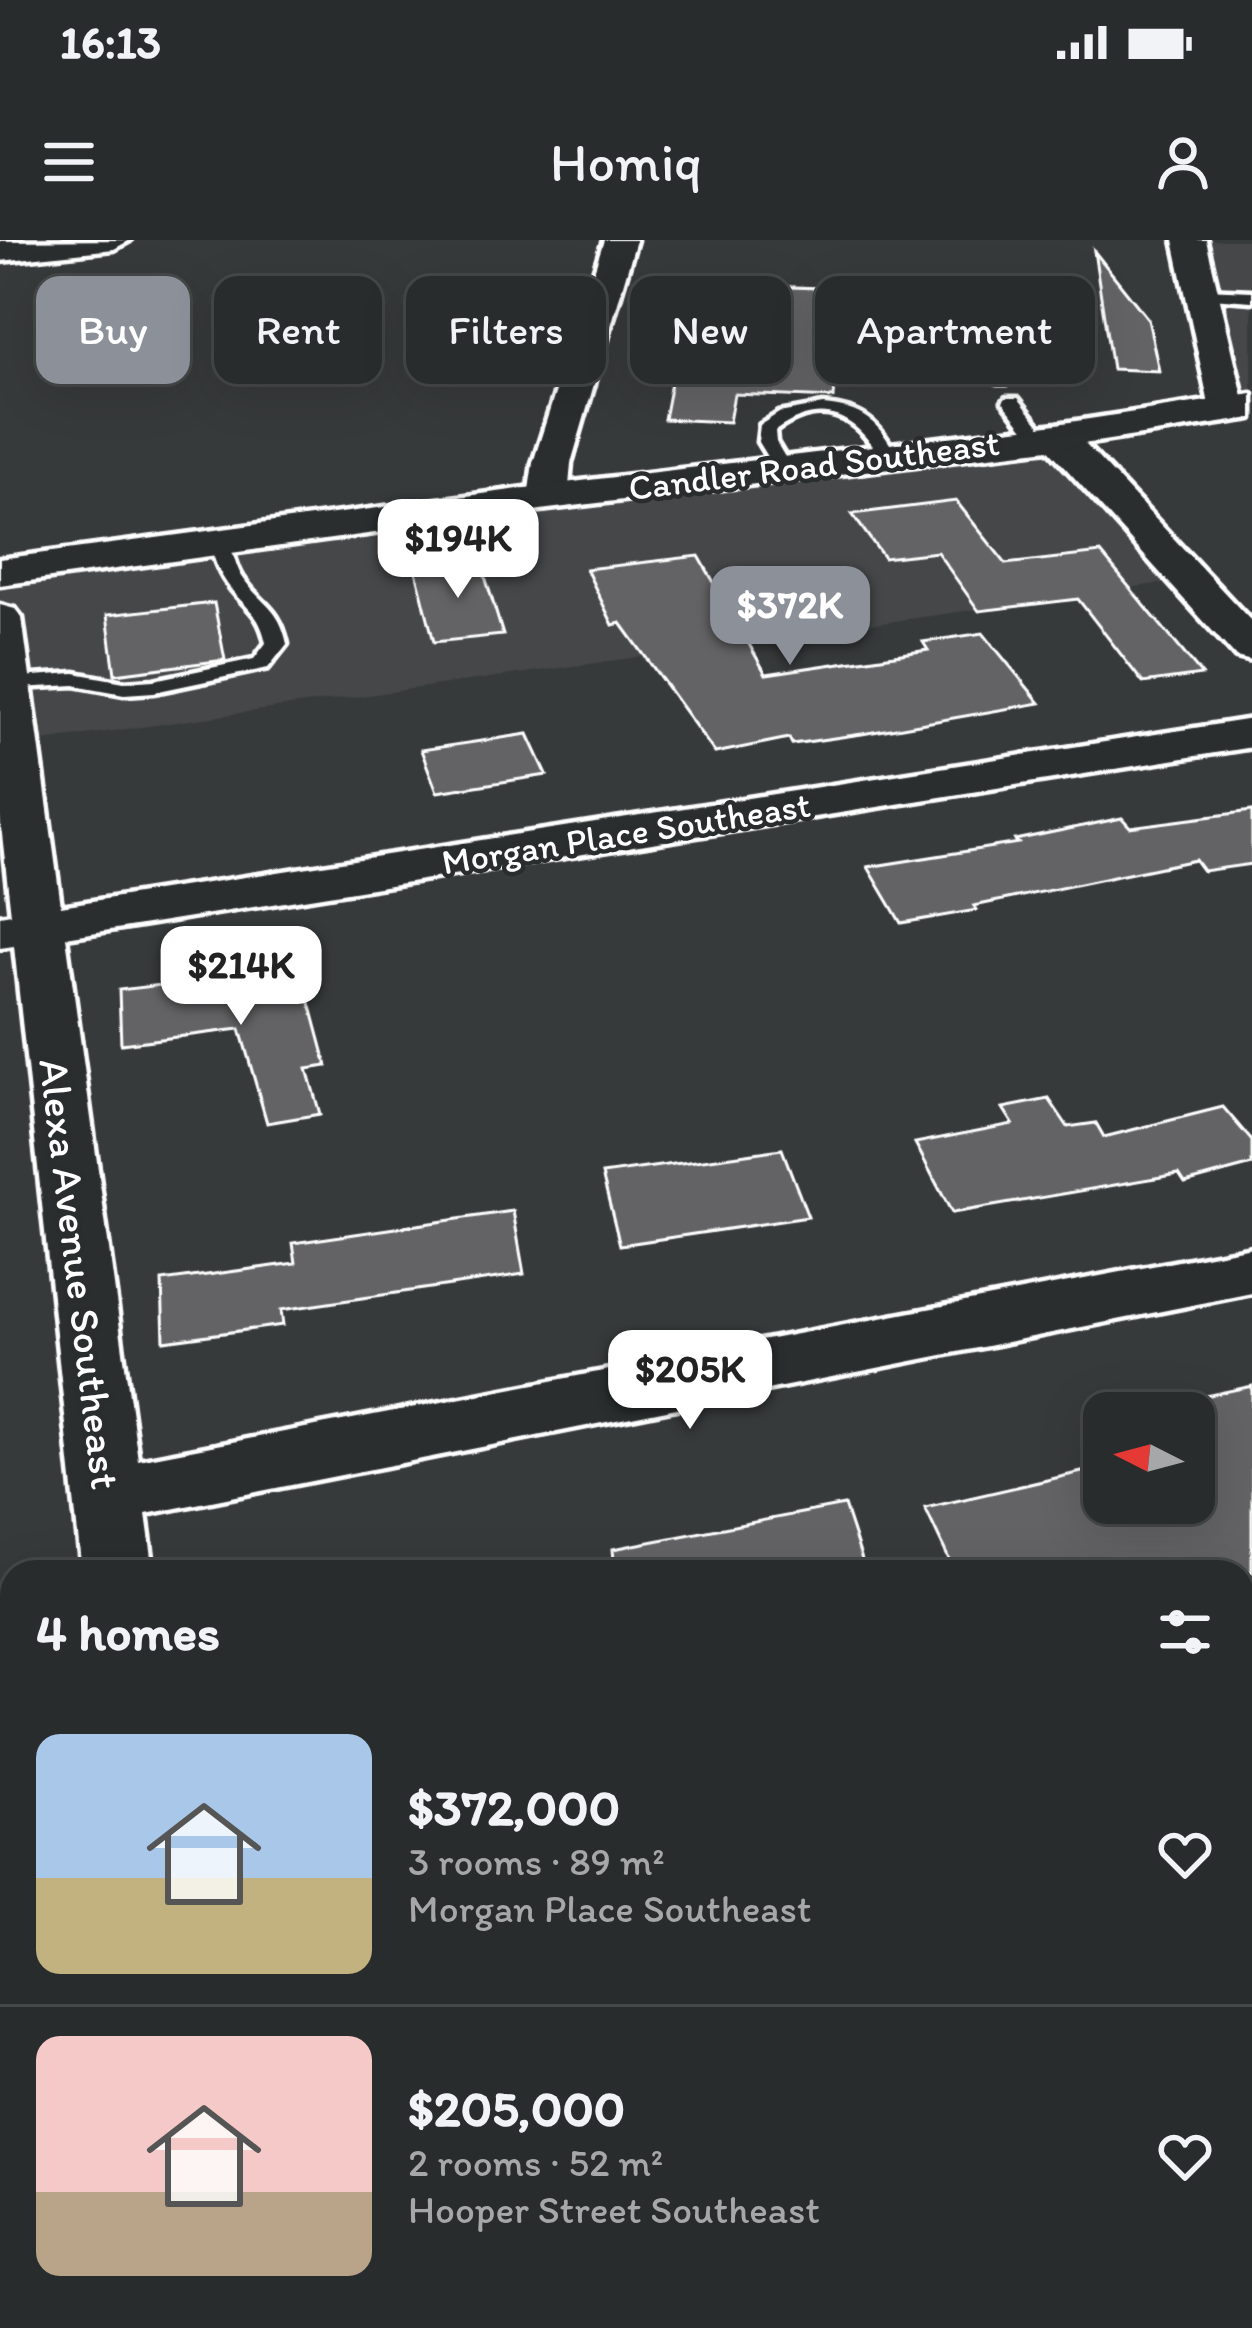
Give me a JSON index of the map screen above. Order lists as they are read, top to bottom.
{
  "streets": {
    "main road": ["Candler Road Southeast"],
    "street": ["Morgan Place Southeast", "Alexa Avenue Southeast"]
  },
  "crossings": [
    ["Morgan Place Southeast", "Alexa Avenue Southeast"]
  ],
  "north": "left",
  "page": {
    "status": "16:13",
    "header": "Homiq",
    "chip": [
      "Buy",
      "Rent",
      "Filters",
      "New",
      "Apartment"
    ],
    "price": [
      "$194K",
      "$372K",
      "$214K",
      "$205K"
    ],
    "heading": "4 homes",
    "list": [
      {
        "name": "$372,000",
        "note": "3 rooms · 89 m² · Morgan Place Southeast"
      },
      {
        "name": "$205,000",
        "note": "2 rooms · 52 m² · Hooper Street Southeast"
      }
    ]
  }
}
